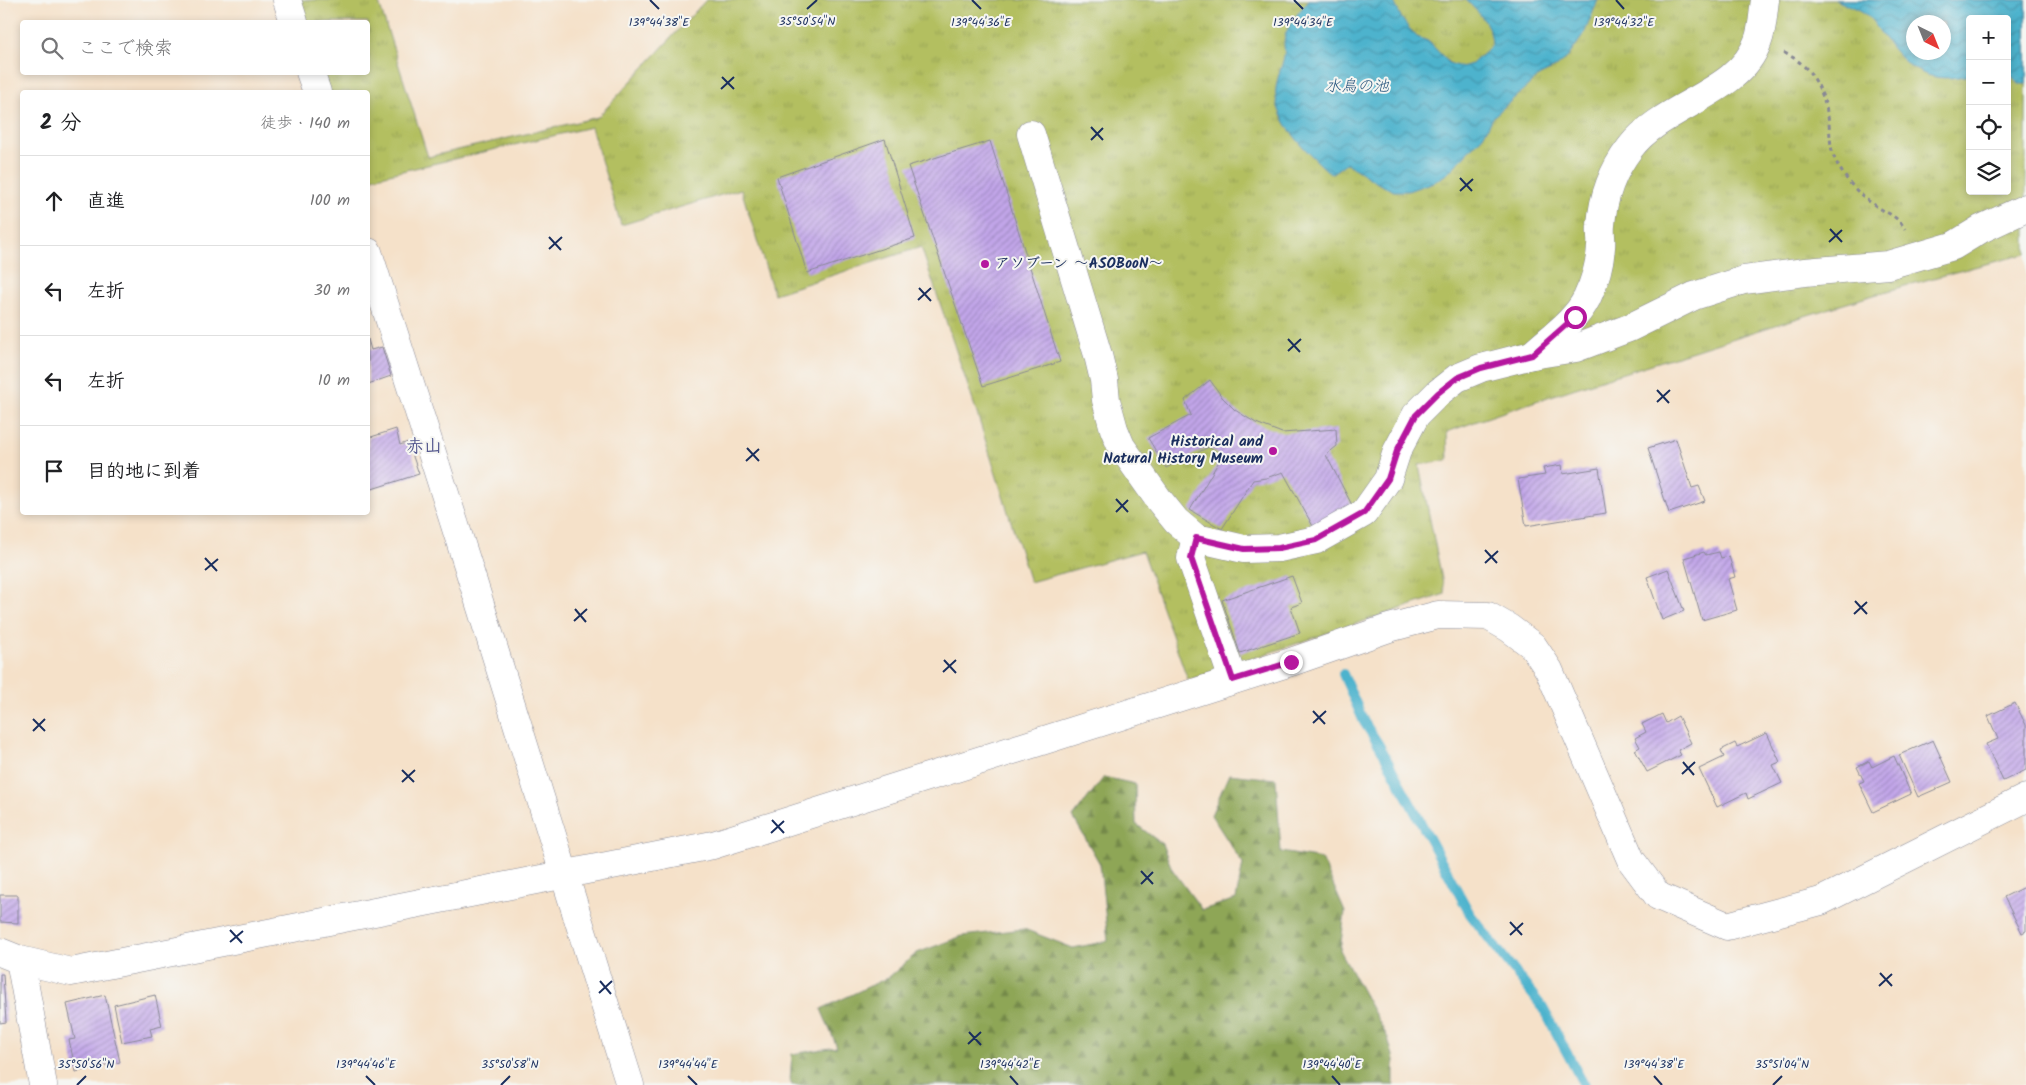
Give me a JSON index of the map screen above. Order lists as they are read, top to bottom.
{
  "districts": ["赤山"],
  "water": ["水鳥の池"],
  "places": ["アソブーン ～ASOBooN～", "Historical and Natural History Museum"],
  "north": "bottom right",
  "page": {
    "map_buttons": ["+", "−"],
    "search": "ここで検索",
    "heading": ["2 分", "徒歩 · 140 m"],
    "list": [
      ["直進", "100 m"],
      ["左折", "30 m"],
      ["左折", "10 m"],
      "目的地に到着"
    ]
  },
  "coordinates": [
    "35°50'54\"N",
    "139°44'38\"E",
    "139°44'36\"E",
    "139°44'34\"E",
    "139°44'32\"E",
    "139°44'46\"E",
    "139°44'44\"E",
    "139°44'42\"E",
    "139°44'40\"E",
    "35°50'56\"N",
    "35°50'58\"N",
    "35°51'04\"N"
  ]
}
